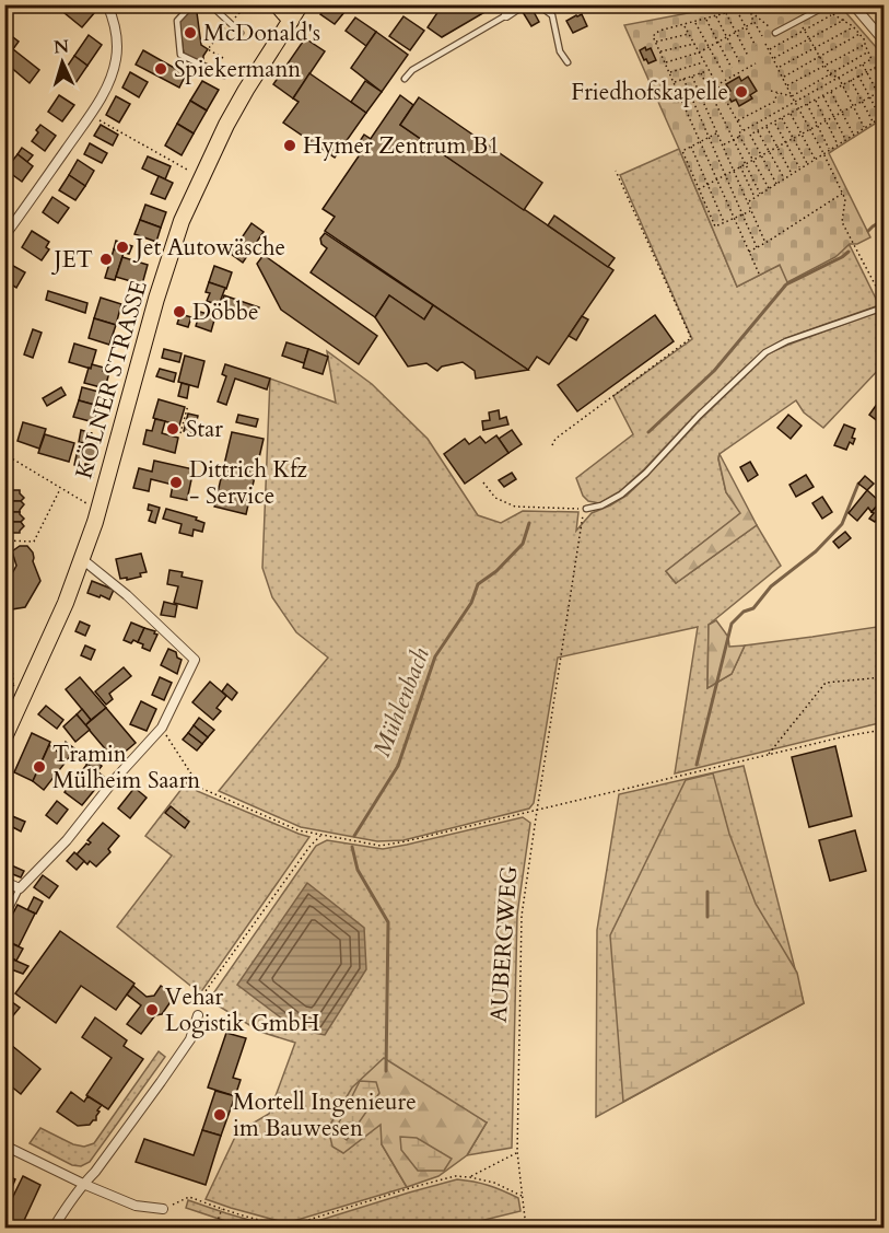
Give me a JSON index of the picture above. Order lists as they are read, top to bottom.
{
  "streets": {
    "main road": ["KÖLNER STRASSE"],
    "path": ["AUBERGWEG"]
  },
  "water": ["Mühlenbach"],
  "places": [
    "McDonald's",
    "Spiekermann",
    "Friedhofskapelle",
    "Hymer Zentrum B1",
    "Jet Autowäsche",
    "JET",
    "Döbbe",
    "Star",
    "Dittrich Kfz - Service",
    "Tramin Mülheim Saarn",
    "Vehar Logistik GmbH",
    "Mortell Ingenieure im Bauwesen"
  ],
  "north": "top"
}
